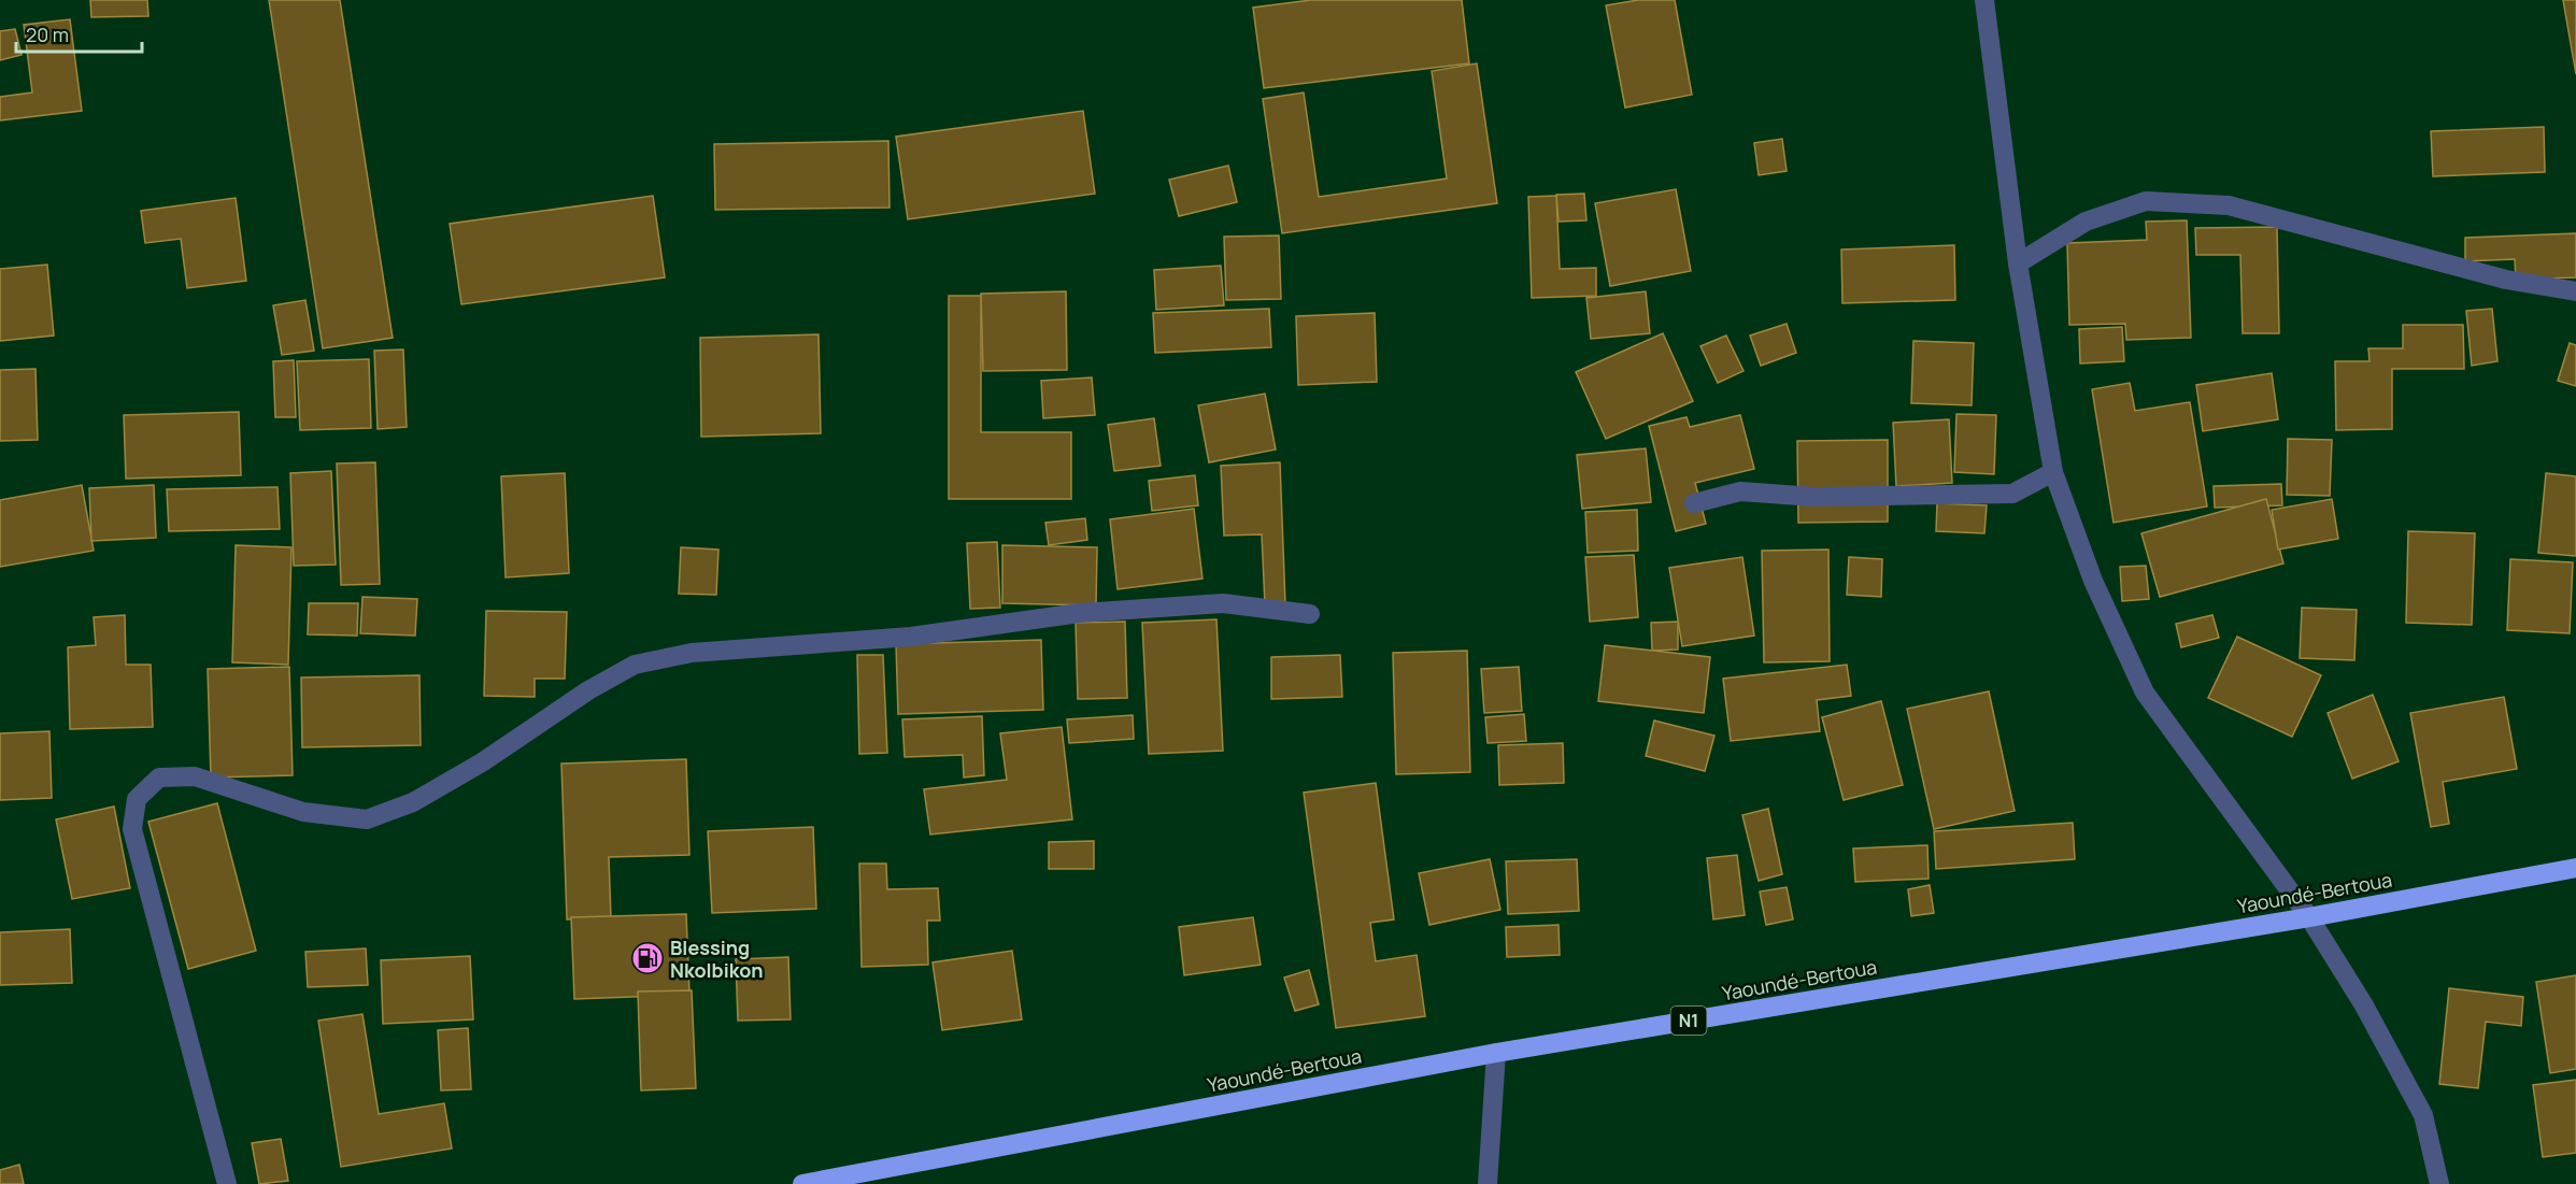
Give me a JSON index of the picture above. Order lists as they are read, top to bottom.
{
  "streets": {
    "highway": ["Yaoundé-Bertoua", "N1"]
  },
  "places": {
    "fuel station": ["Blessing Nkolbikon"]
  },
  "scale_bar": "20 m"
}
